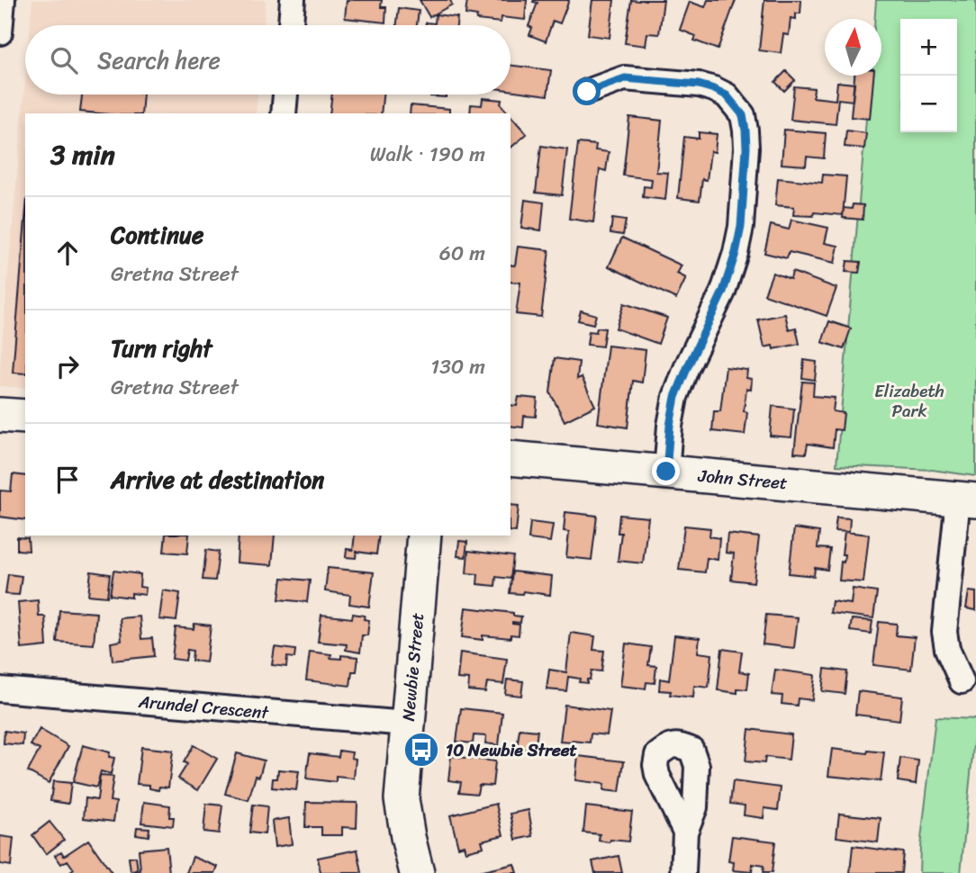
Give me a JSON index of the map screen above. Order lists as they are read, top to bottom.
{
  "streets": {
    "street": ["John Street", "Newbie Street", "Arundel Crescent"]
  },
  "crossings": [
    ["Newbie Street", "Arundel Crescent"]
  ],
  "parks": ["Elizabeth Park"],
  "places": {
    "bus stop": ["10 Newbie Street"]
  },
  "north": "top",
  "page": {
    "map_buttons": ["+", "−"],
    "search": "Search here",
    "heading": ["3 min", "Walk · 190 m"],
    "list": [
      ["Continue", "Gretna Street", "60 m"],
      ["Turn right", "Gretna Street", "130 m"],
      "Arrive at destination"
    ]
  }
}
